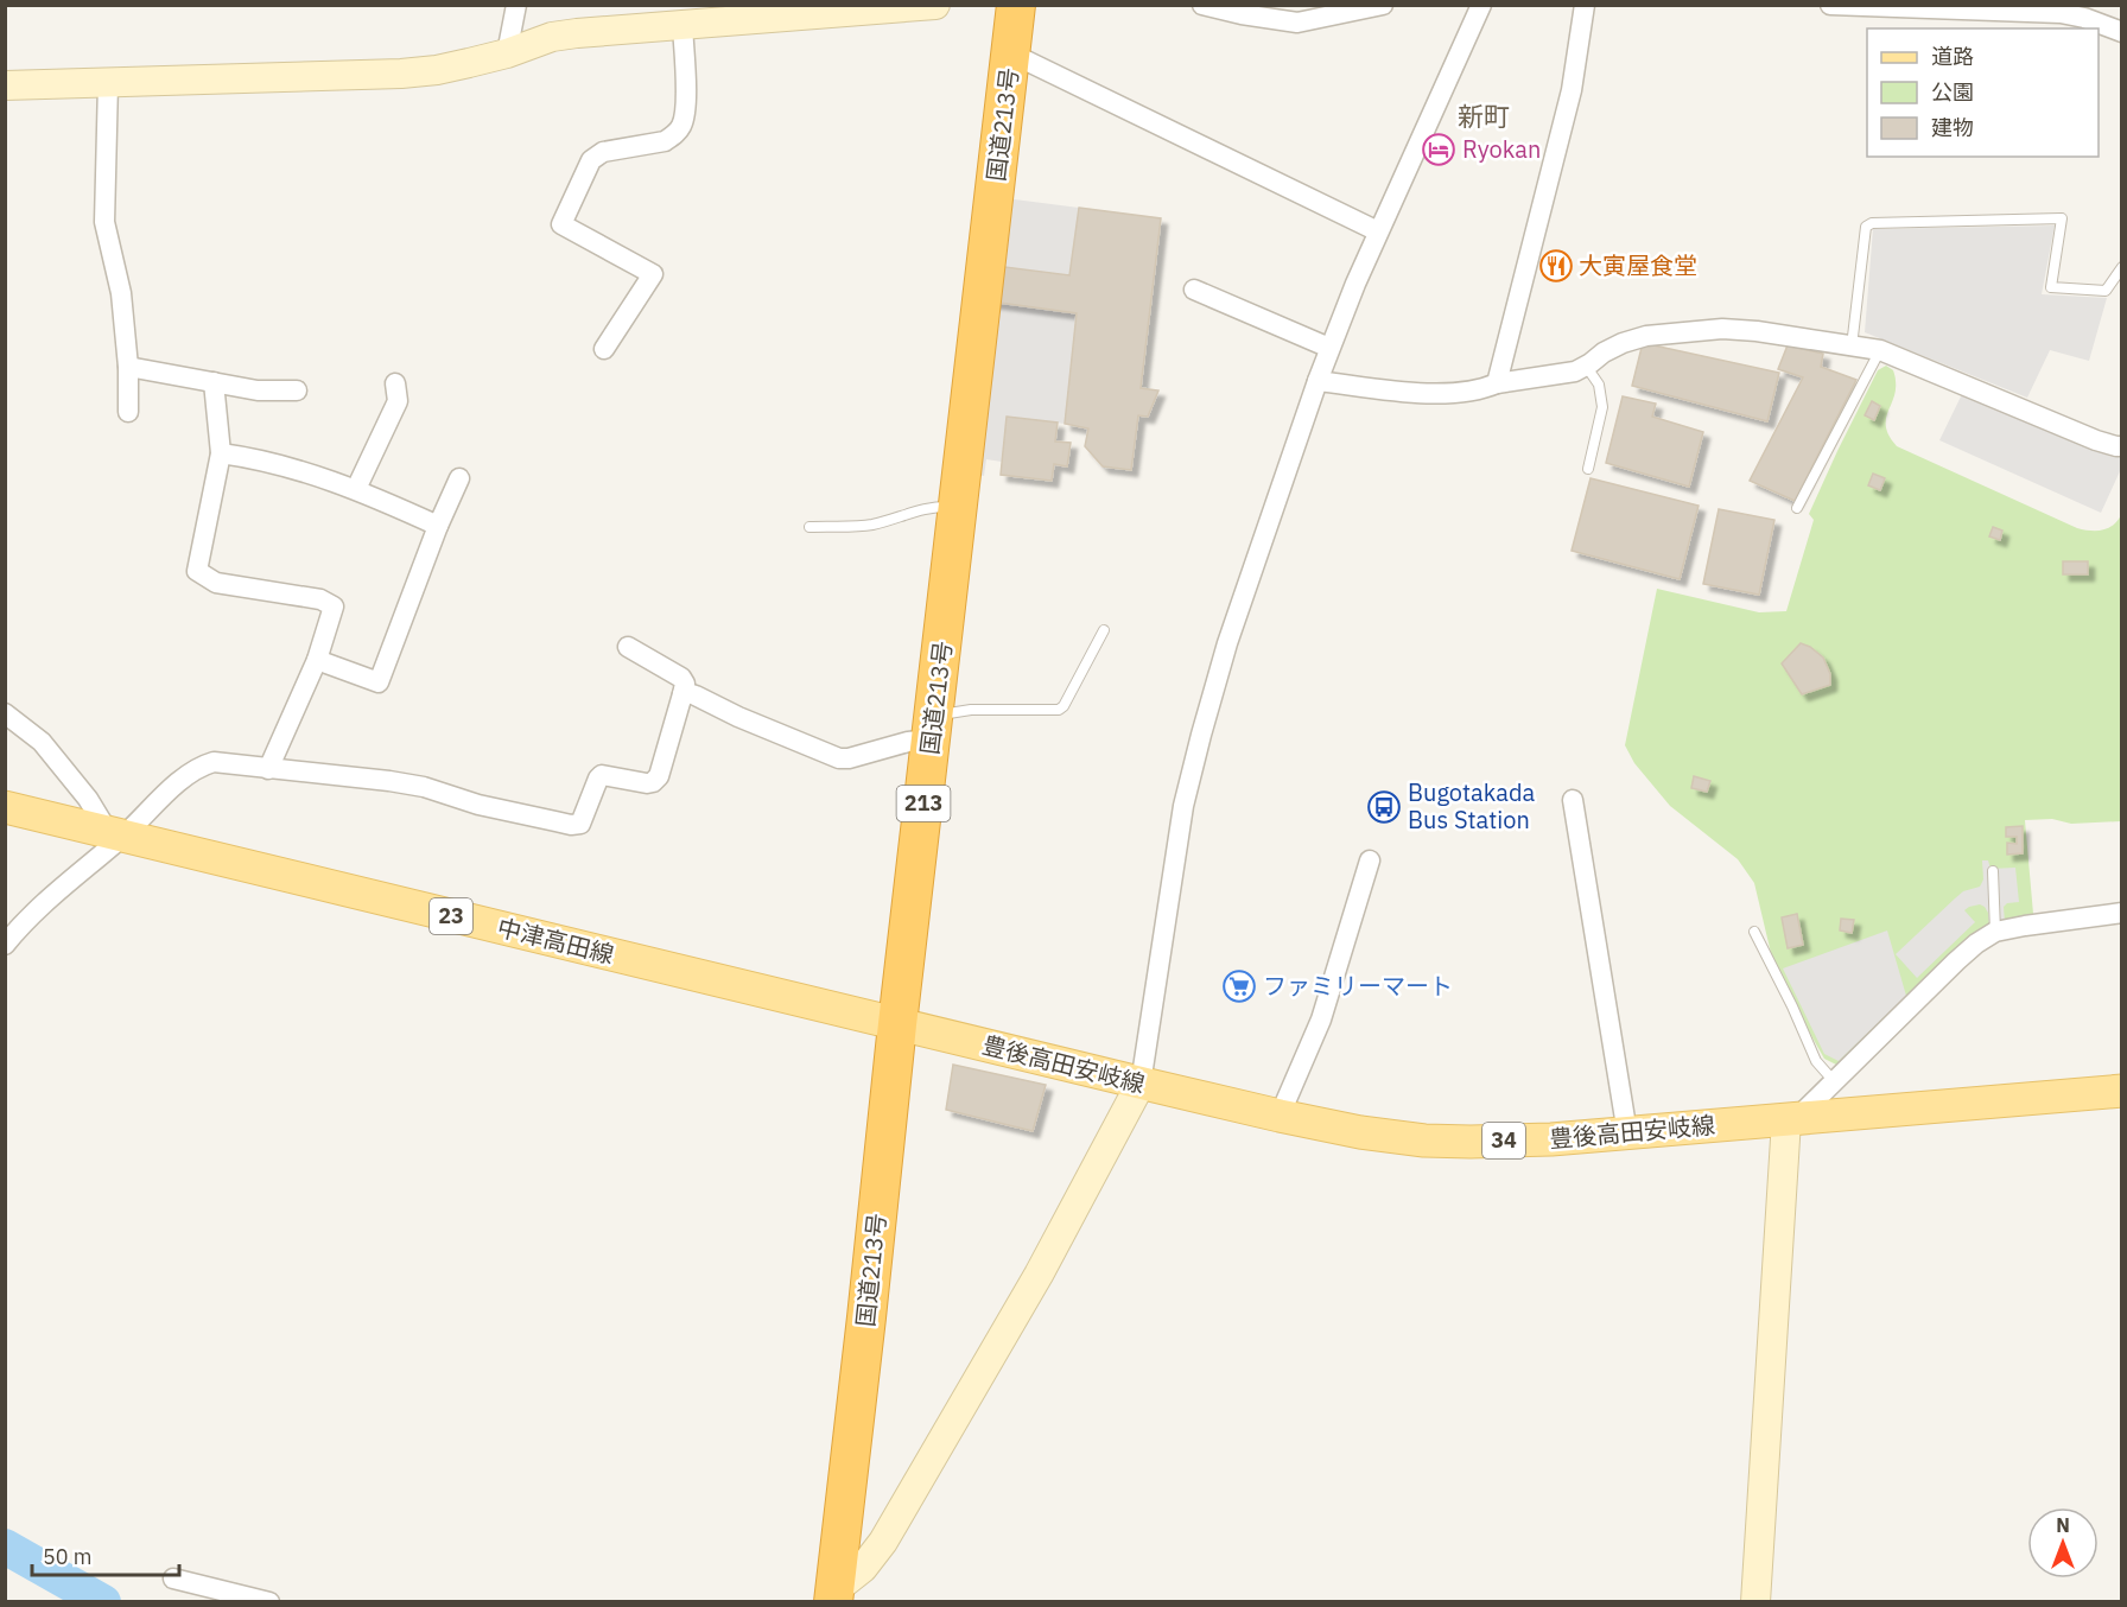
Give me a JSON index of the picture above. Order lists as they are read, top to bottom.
{
  "streets": {
    "highway": ["国道213号", "213"],
    "main road": [
      "23",
      "中津高田線",
      "豊後高田安岐線",
      "34"
    ]
  },
  "crossings": [
    ["国道213号", "中津高田線"],
    ["国道213号", "豊後高田安岐線"],
    ["中津高田線", "豊後高田安岐線"]
  ],
  "districts": ["新町"],
  "places": {
    "hotel": ["Ryokan"],
    "restaurant": ["大寅屋食堂"],
    "bus stop": ["Bugotakada Bus Station"],
    "supermarket": ["ファミリーマート"]
  },
  "legend": ["道路", "公園", "建物"],
  "scale_bar": "50 m",
  "north": "top"
}
